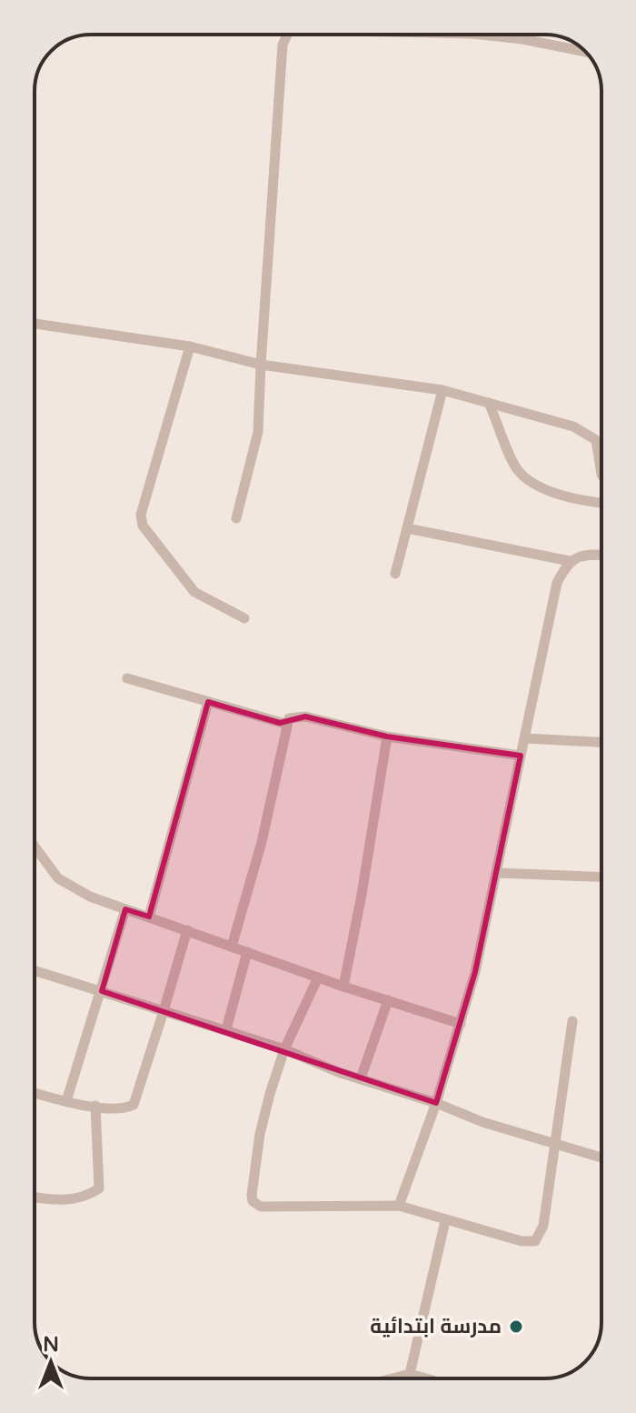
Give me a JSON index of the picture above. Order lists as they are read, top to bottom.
{
  "places": ["مدرسة ابتدائية"],
  "north": "top"
}
